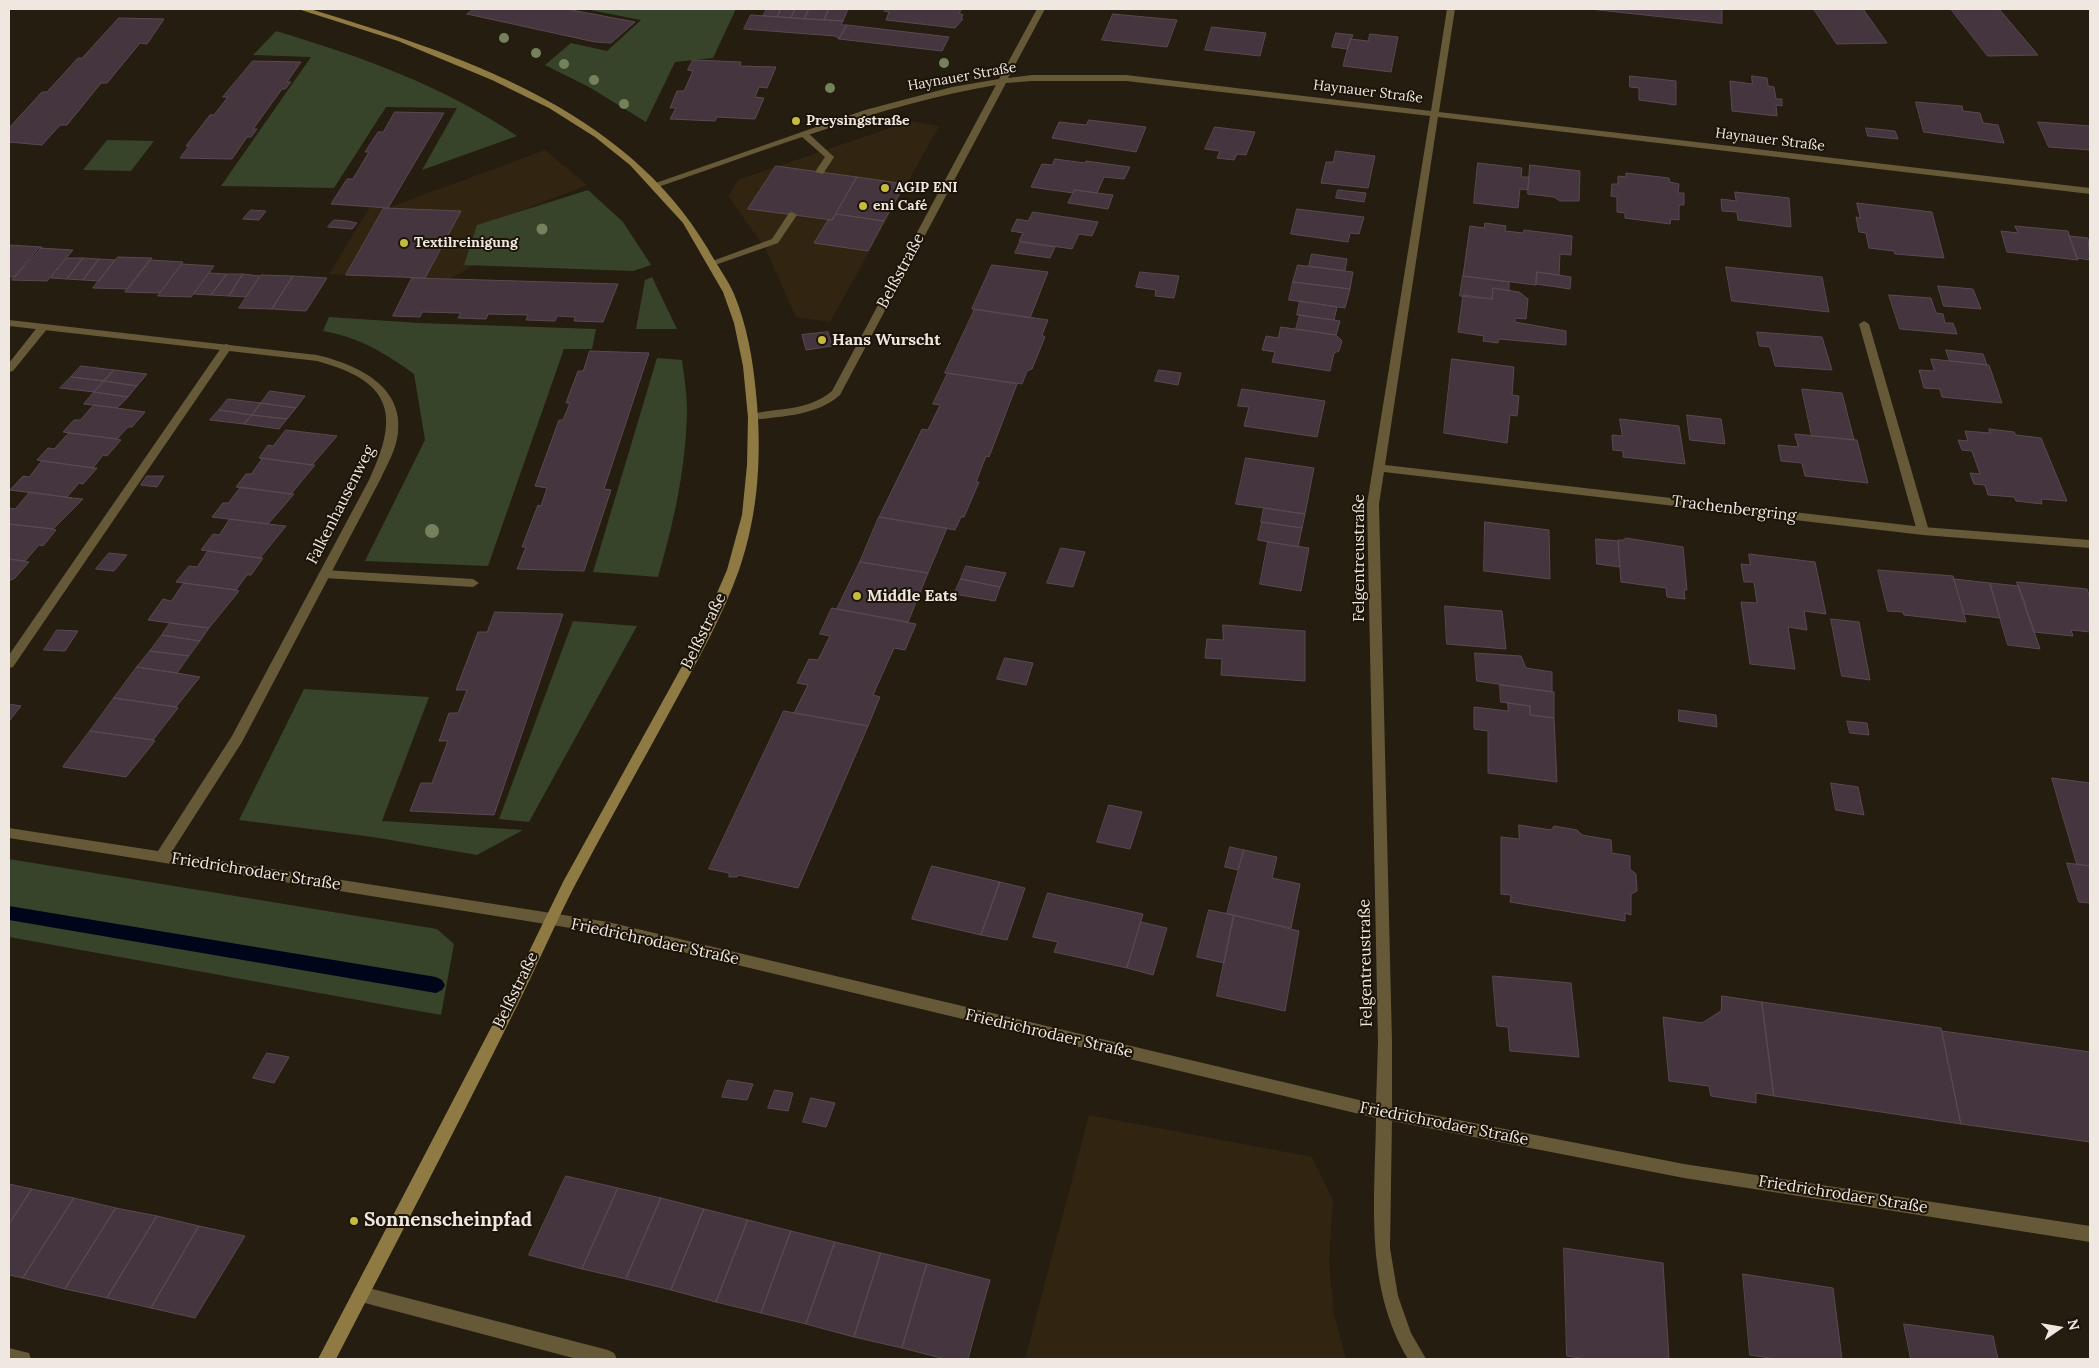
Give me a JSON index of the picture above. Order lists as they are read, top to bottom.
{
  "streets": {
    "street": [
      "Haynauer Straße",
      "Belßstraße",
      "Falkenhausenweg",
      "Trachenbergring",
      "Felgentreustraße",
      "Friedrichrodaer Straße"
    ]
  },
  "crossings": [
    ["Haynauer Straße", "Belßstraße"],
    ["Haynauer Straße", "Felgentreustraße"],
    ["Belßstraße", "Friedrichrodaer Straße"],
    ["Falkenhausenweg", "Friedrichrodaer Straße"],
    ["Trachenbergring", "Felgentreustraße"],
    ["Felgentreustraße", "Friedrichrodaer Straße"]
  ],
  "places": [
    "Preysingstraße",
    "AGIP ENI",
    "eni Café",
    "Textilreinigung",
    "Hans Wurscht",
    "Middle Eats",
    "Sonnenscheinpfad"
  ],
  "north": "right"
}
